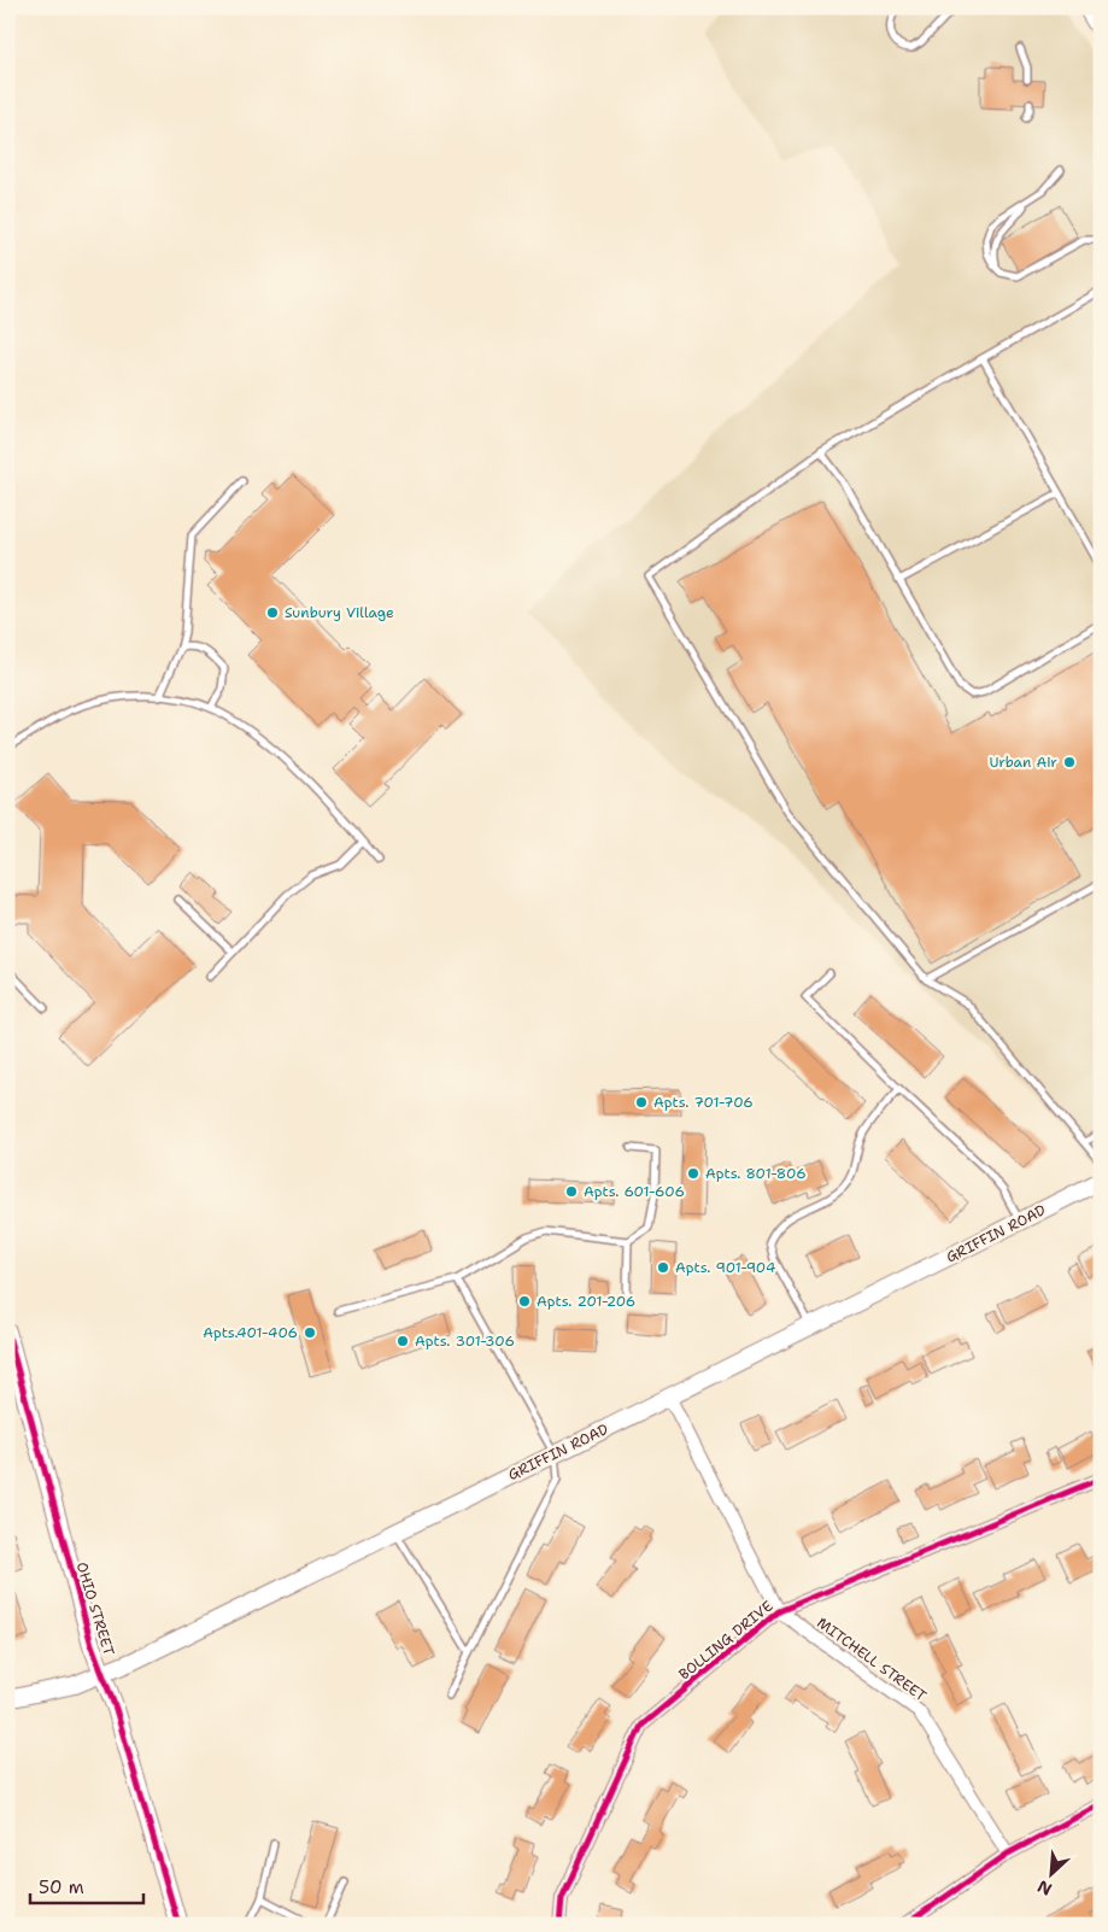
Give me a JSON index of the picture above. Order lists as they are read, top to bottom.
{
  "streets": {
    "main road": ["GRIFFIN ROAD", "OHIO STREET"],
    "street": ["BOLLING DRIVE", "MITCHELL STREET"]
  },
  "crossings": [
    ["GRIFFIN ROAD", "OHIO STREET"],
    ["GRIFFIN ROAD", "MITCHELL STREET"],
    ["BOLLING DRIVE", "MITCHELL STREET"]
  ],
  "places": [
    "Sunbury Village",
    "Urban Air",
    "Apts. 701-706",
    "Apts. 801-806",
    "Apts. 601-606",
    "Apts. 901-904",
    "Apts. 201-206",
    "Apts.401-406",
    "Apts. 301-306"
  ],
  "scale_bar": "50 m",
  "north": "bottom left"
}
